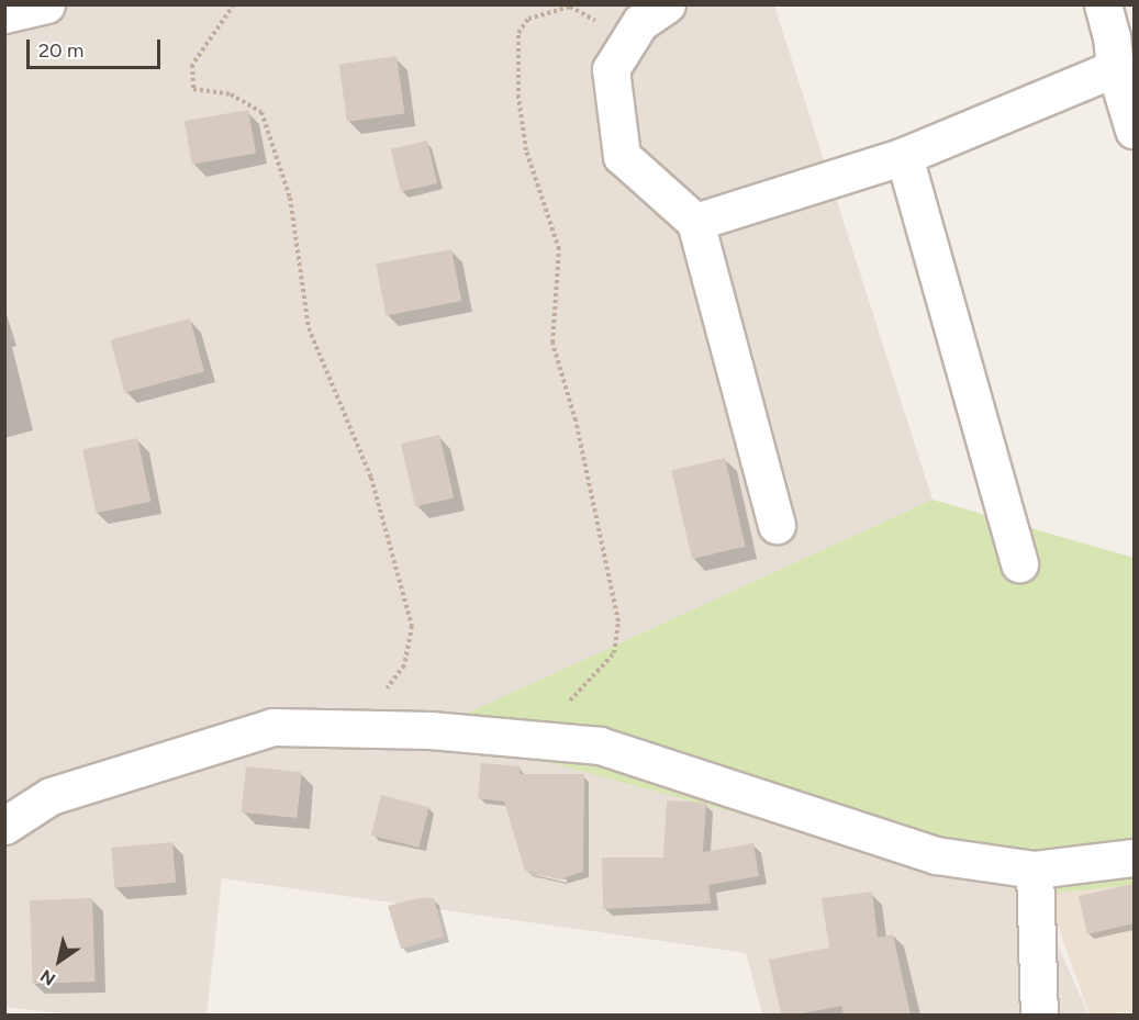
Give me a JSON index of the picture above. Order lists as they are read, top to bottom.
{
  "scale_bar": "20 m",
  "north": "bottom left"
}
